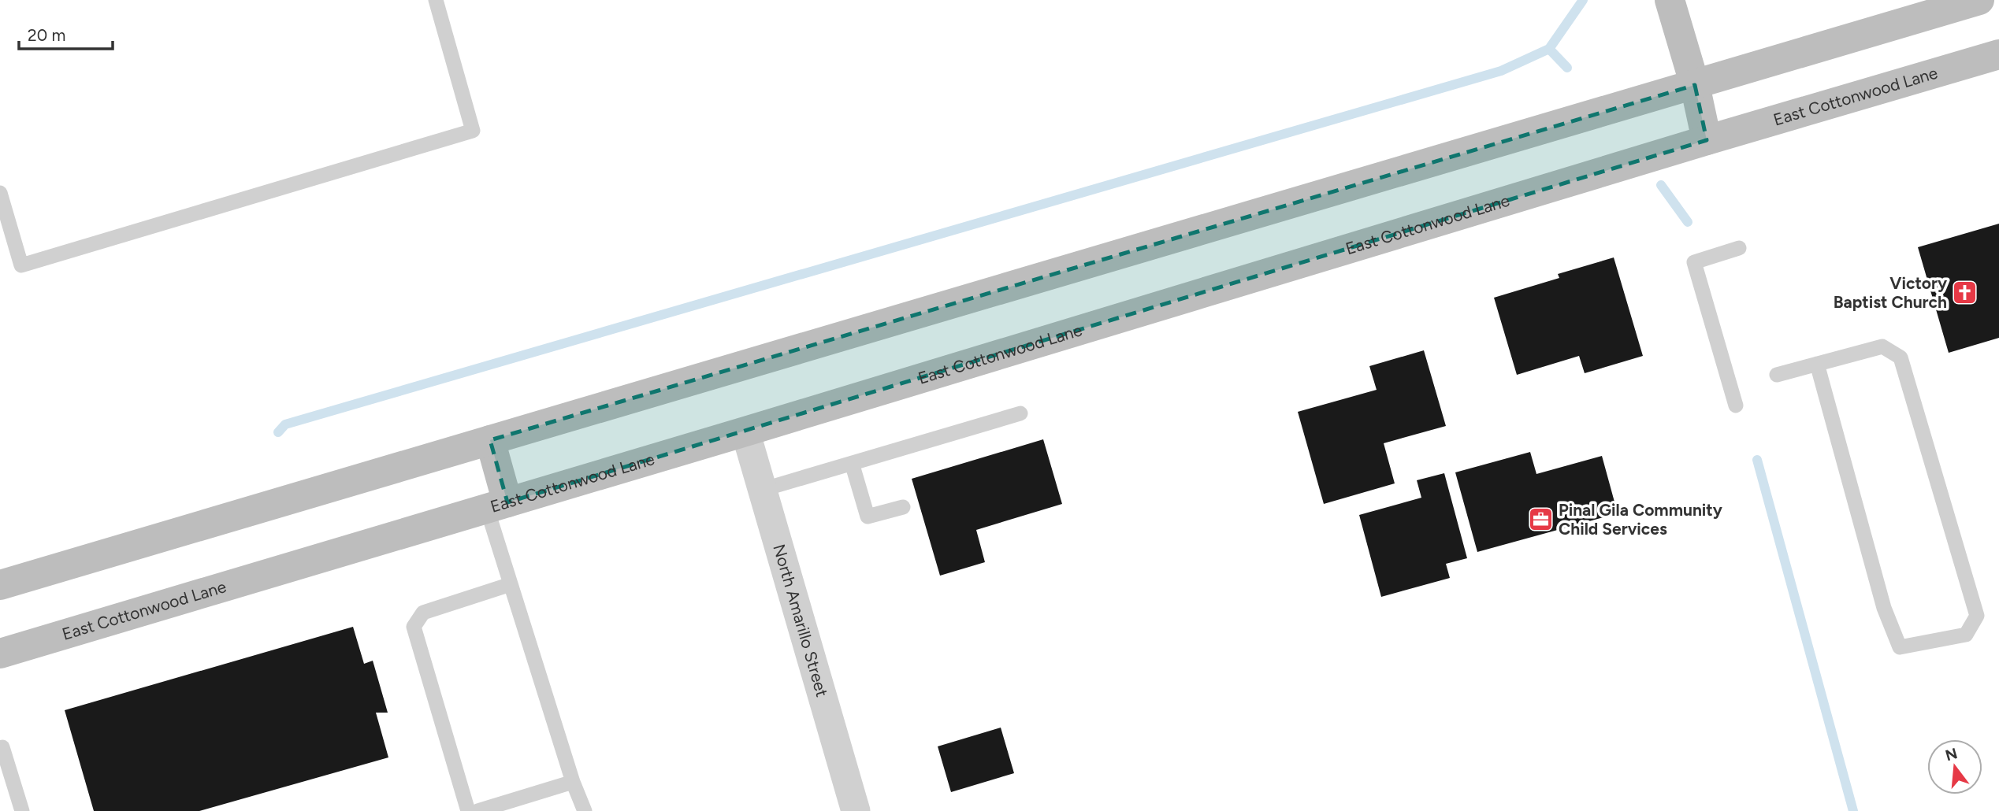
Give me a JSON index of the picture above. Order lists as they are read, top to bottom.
{
  "streets": {
    "main road": ["East Cottonwood Lane"],
    "street": ["North Amarillo Street"]
  },
  "crossings": [
    ["East Cottonwood Lane", "North Amarillo Street"]
  ],
  "places": {
    "church": ["Victory Baptist Church"],
    "office": ["Pinal Gila Community Child Services"]
  },
  "scale_bar": "20 m",
  "north": "top"
}
